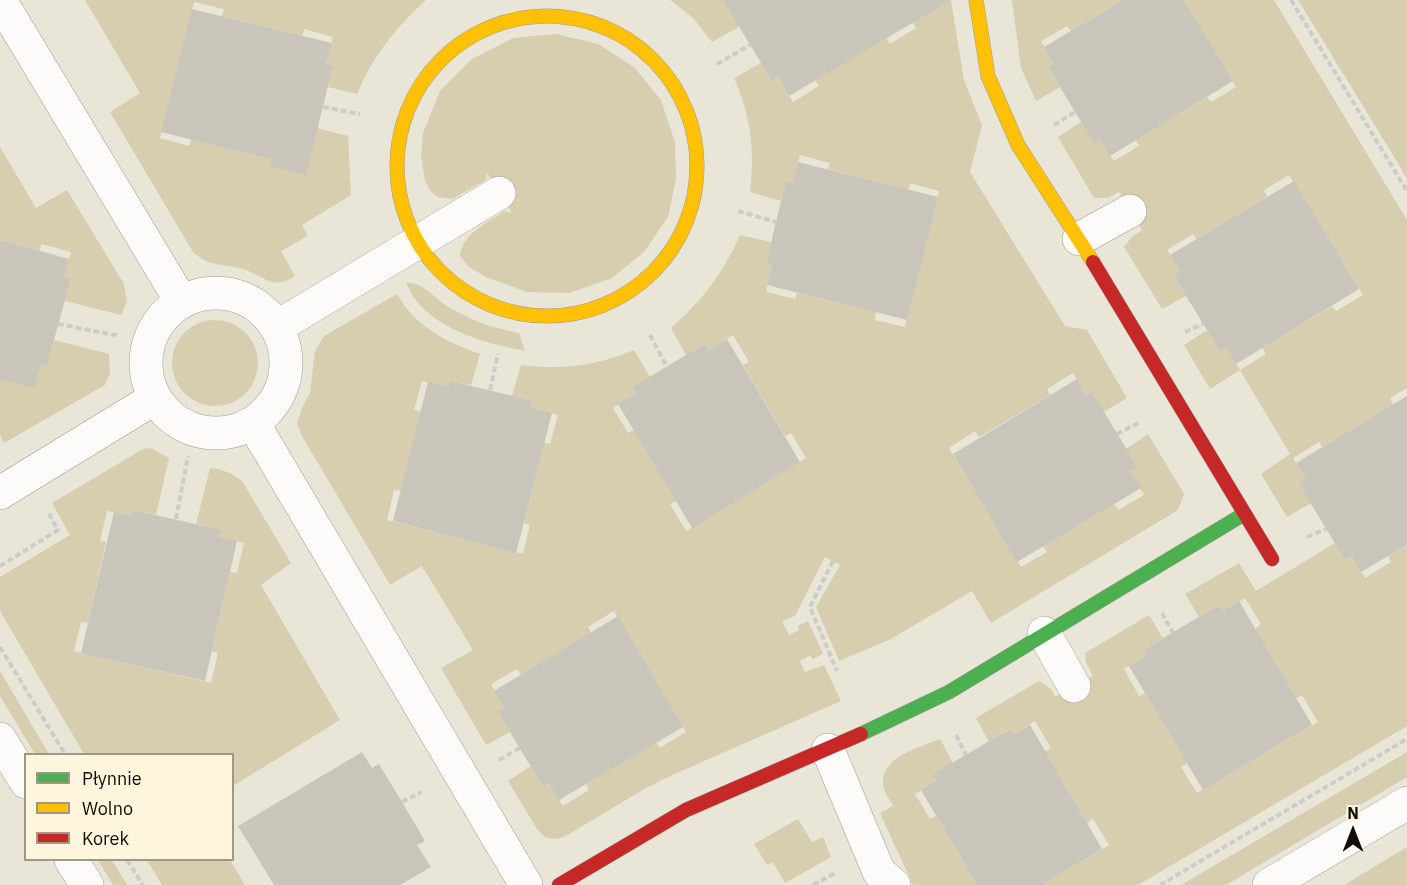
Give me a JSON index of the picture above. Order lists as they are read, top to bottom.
{
  "legend": ["Płynnie", "Wolno", "Korek"],
  "north": "top"
}
